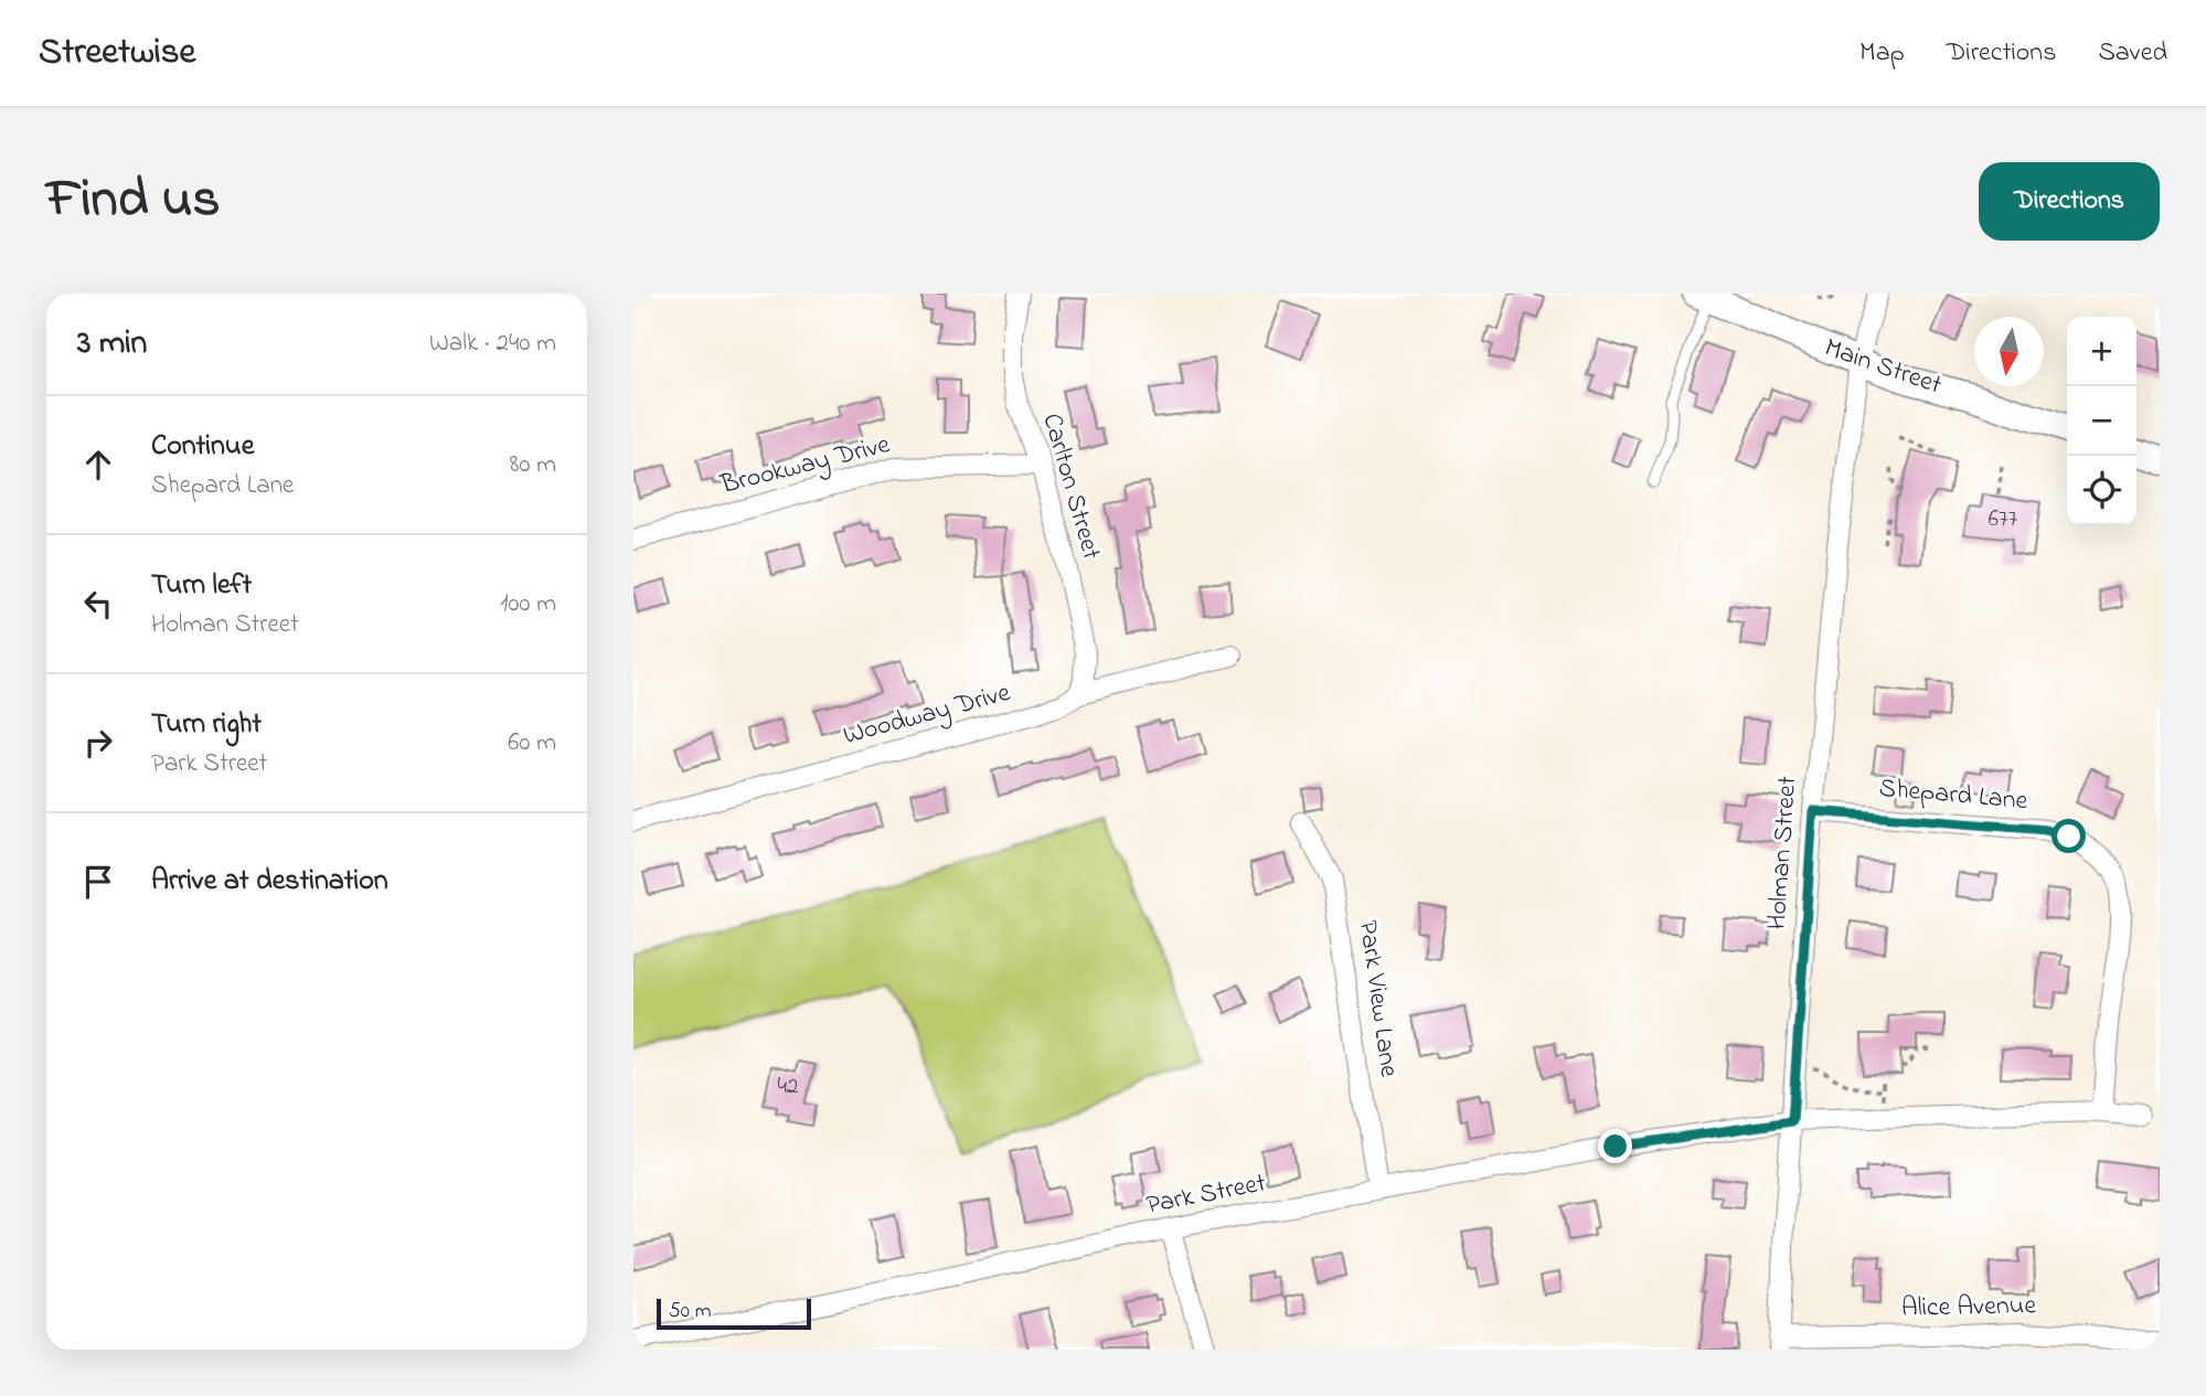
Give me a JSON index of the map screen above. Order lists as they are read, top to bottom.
{
  "streets": {
    "main road": ["Main Street"],
    "street": [
      "Brookway Drive",
      "Carlton Street",
      "Woodway Drive",
      "Shepard Lane",
      "Holman Street",
      "Park View Lane",
      "Park Street",
      "Alice Avenue"
    ]
  },
  "crossings": [
    ["Main Street", "Holman Street"],
    ["Brookway Drive", "Carlton Street"],
    ["Carlton Street", "Woodway Drive"],
    ["Shepard Lane", "Holman Street"],
    ["Shepard Lane", "Park Street"],
    ["Holman Street", "Park Street"],
    ["Holman Street", "Alice Avenue"],
    ["Park View Lane", "Park Street"]
  ],
  "house_numbers": ["677", "42"],
  "scale_bar": "50 m",
  "north": "bottom",
  "page": {
    "header": "Streetwise",
    "nav": ["Map", "Directions", "Saved"],
    "title": "Find us",
    "buttons": "Directions",
    "heading": ["3 min", "Walk · 240 m"],
    "map_buttons": ["+", "−"],
    "list": [
      ["Continue", "Shepard Lane", "80 m"],
      ["Turn left", "Holman Street", "100 m"],
      ["Turn right", "Park Street", "60 m"],
      "Arrive at destination"
    ],
    "scale": "50 m"
  }
}
